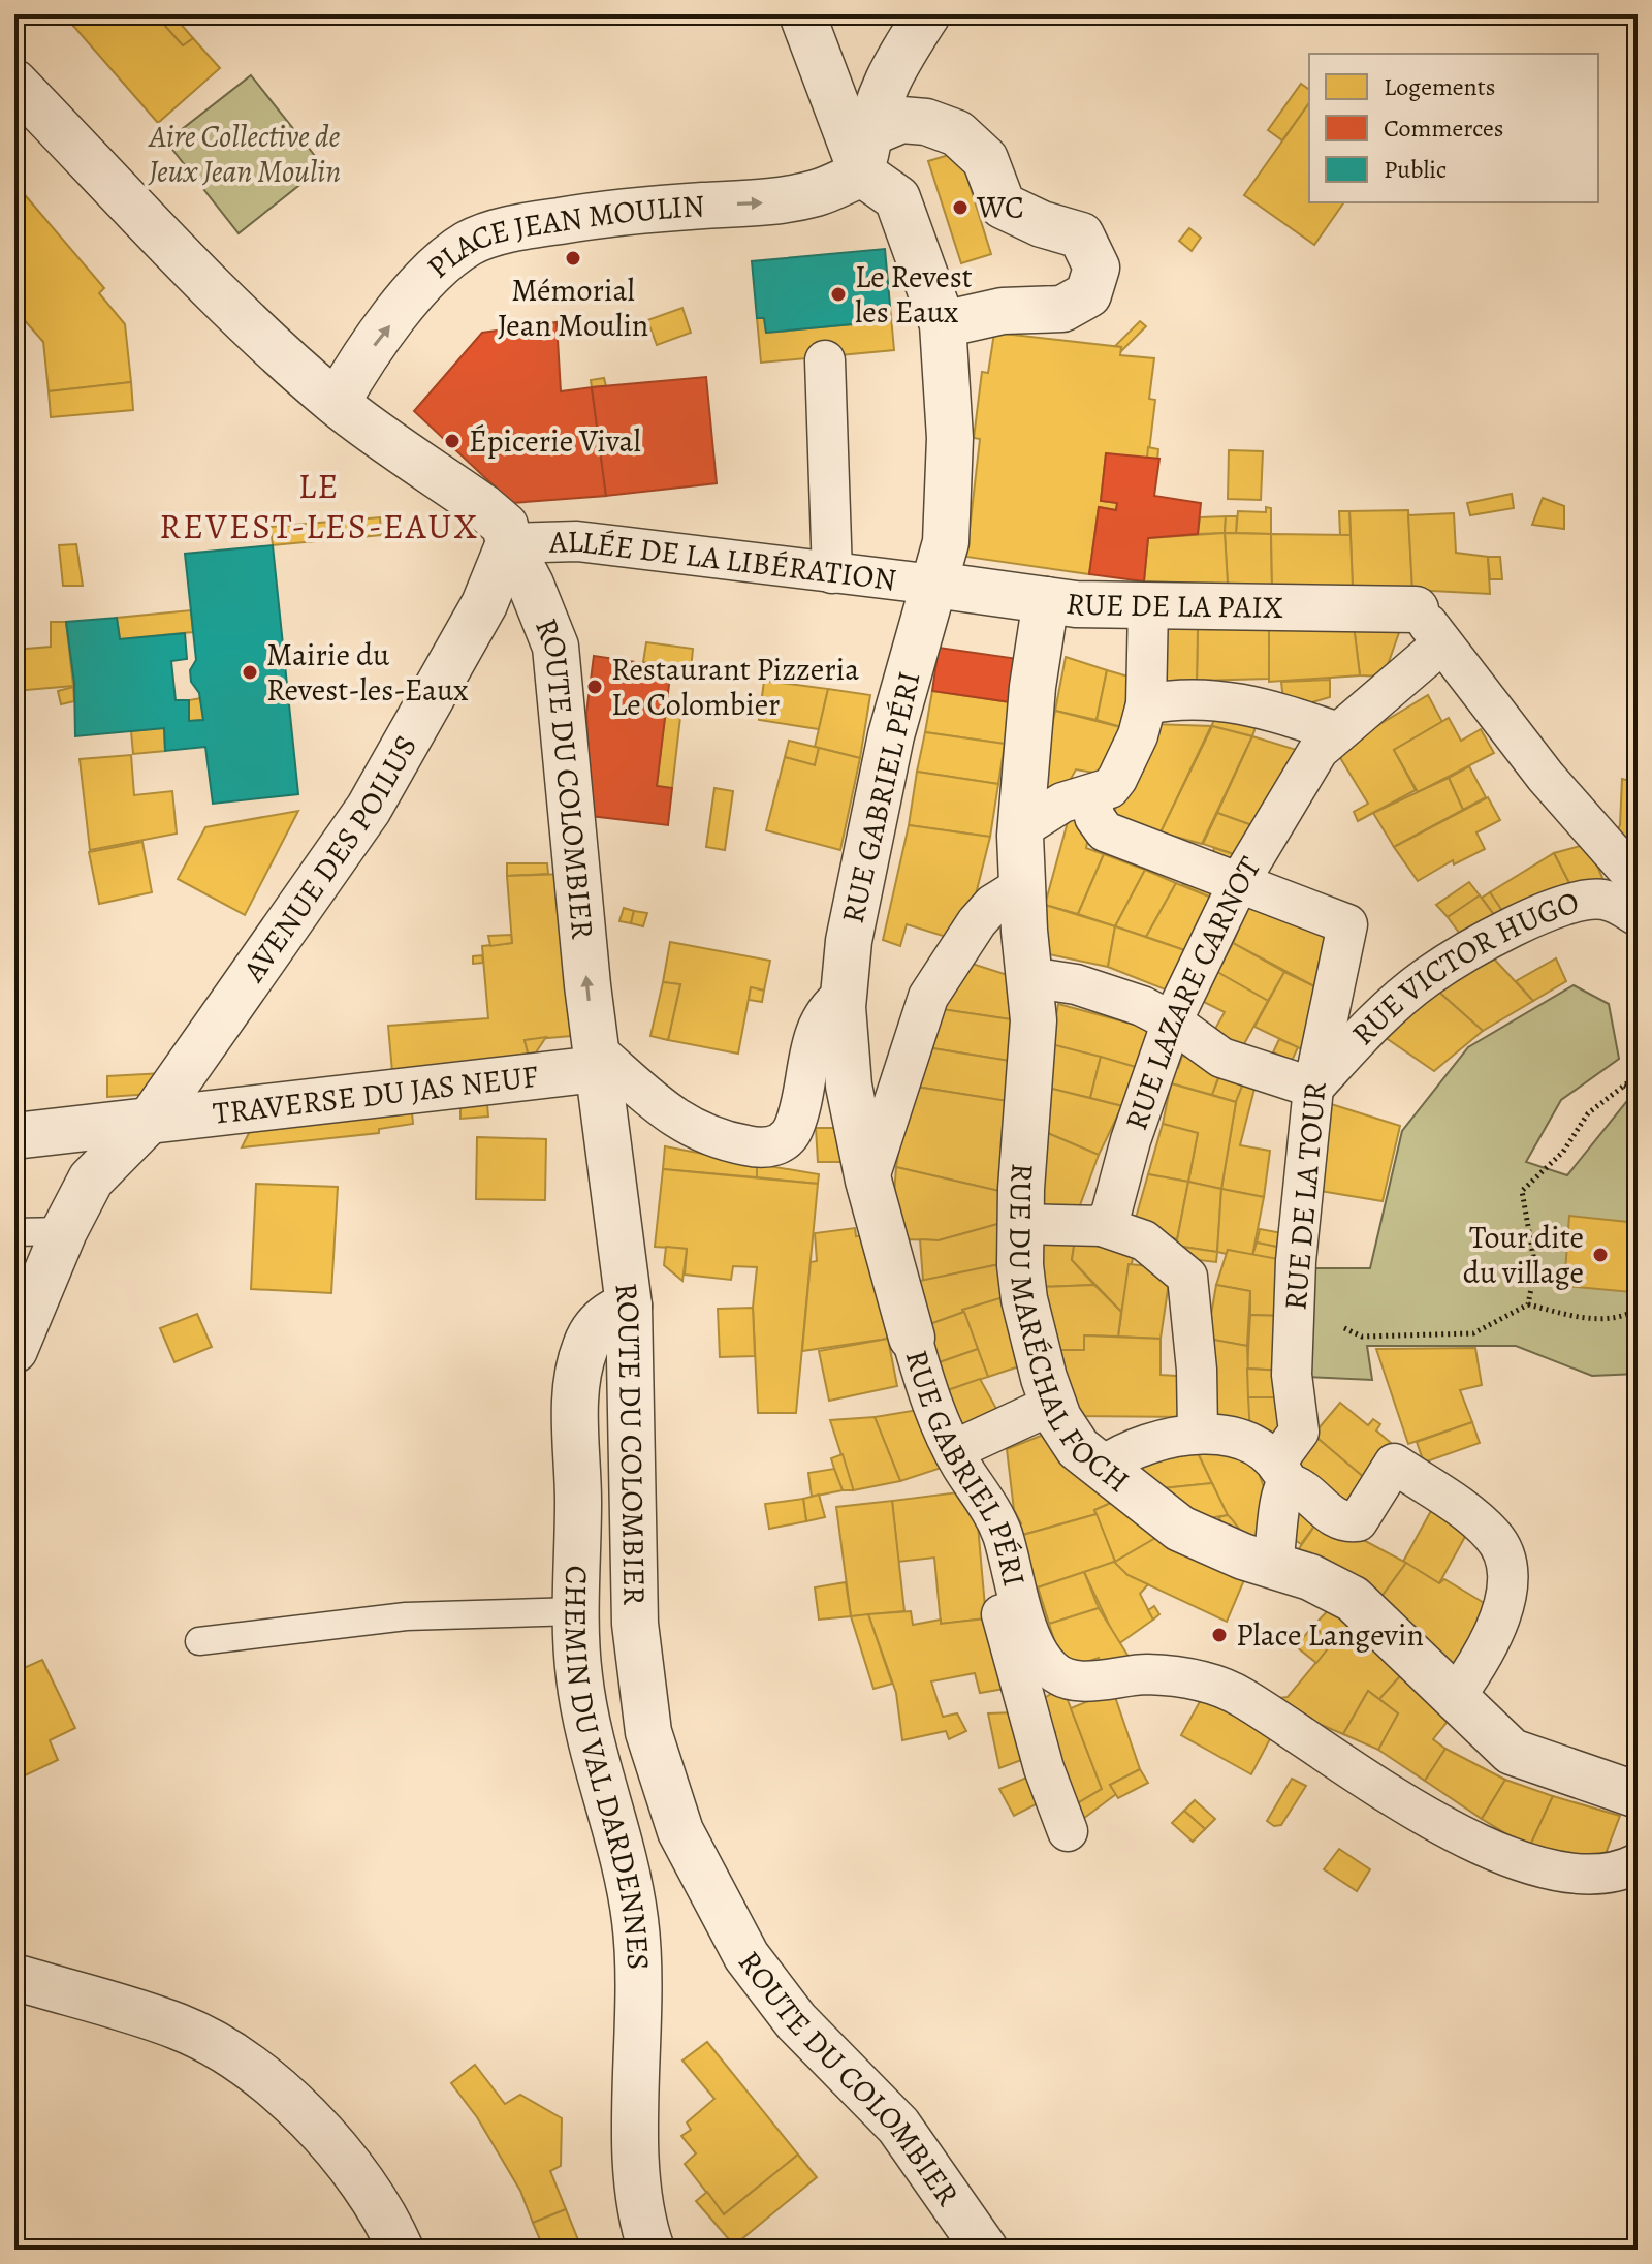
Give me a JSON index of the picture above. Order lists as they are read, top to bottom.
{
  "streets": {
    "street": [
      "PLACE JEAN MOULIN",
      "ALLÉE DE LA LIBÉRATION",
      "RUE DE LA PAIX",
      "ROUTE DU COLOMBIER",
      "RUE GABRIEL PÉRI",
      "AVENUE DES POILUS",
      "RUE VICTOR HUGO",
      "RUE LAZARE CARNOT",
      "TRAVERSE DU JAS NEUF",
      "RUE DE LA TOUR",
      "RUE DU MARÉCHAL FOCH",
      "CHEMIN DU VAL DARDENNES"
    ]
  },
  "crossings": [
    ["PLACE JEAN MOULIN", "ROUTE DU COLOMBIER"],
    ["PLACE JEAN MOULIN", "RUE GABRIEL PÉRI"],
    ["ALLÉE DE LA LIBÉRATION", "RUE DE LA PAIX"],
    ["ALLÉE DE LA LIBÉRATION", "ROUTE DU COLOMBIER"],
    ["ALLÉE DE LA LIBÉRATION", "RUE GABRIEL PÉRI"],
    ["ALLÉE DE LA LIBÉRATION", "AVENUE DES POILUS"],
    ["RUE DE LA PAIX", "RUE GABRIEL PÉRI"],
    ["RUE DE LA PAIX", "RUE DU MARÉCHAL FOCH"],
    ["ROUTE DU COLOMBIER", "AVENUE DES POILUS"],
    ["ROUTE DU COLOMBIER", "TRAVERSE DU JAS NEUF"],
    ["ROUTE DU COLOMBIER", "CHEMIN DU VAL DARDENNES"],
    ["AVENUE DES POILUS", "TRAVERSE DU JAS NEUF"],
    ["RUE VICTOR HUGO", "RUE DE LA TOUR"],
    ["RUE LAZARE CARNOT", "RUE DE LA TOUR"]
  ],
  "one_way": ["PLACE JEAN MOULIN"],
  "districts": ["LE REVEST-LES-EAUX"],
  "parks": ["Aire Collective de Jeux Jean Moulin"],
  "places": [
    "WC",
    "Mémorial Jean Moulin",
    "Le Revest les Eaux",
    "Épicerie Vival",
    "Mairie du Revest-les-Eaux",
    "Restaurant Pizzeria Le Colombier",
    "Tour dite du village",
    "Place Langevin"
  ],
  "legend": ["Logements", "Commerces", "Public"]
}
